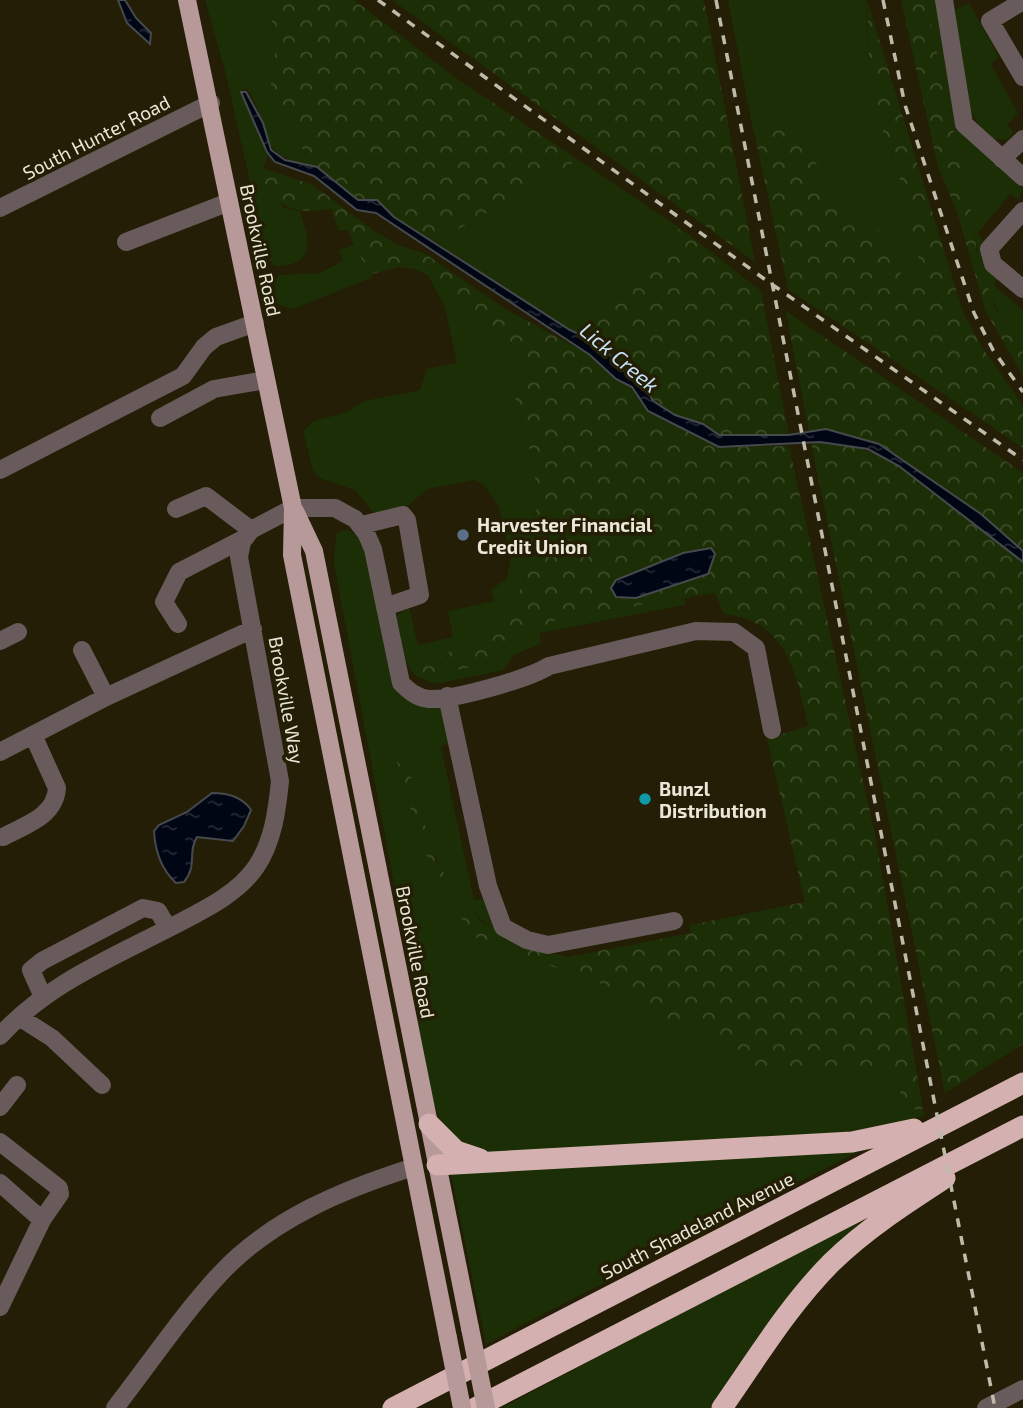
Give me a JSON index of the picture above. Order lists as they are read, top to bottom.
{
  "streets": {
    "highway": ["South Shadeland Avenue"],
    "main road": ["Brookville Road"],
    "street": ["South Hunter Road", "Brookville Way"]
  },
  "crossings": [
    ["South Hunter Road", "Brookville Road"]
  ],
  "water": ["Lick Creek"],
  "places": ["Harvester Financial Credit Union", "Bunzl Distribution"]
}
